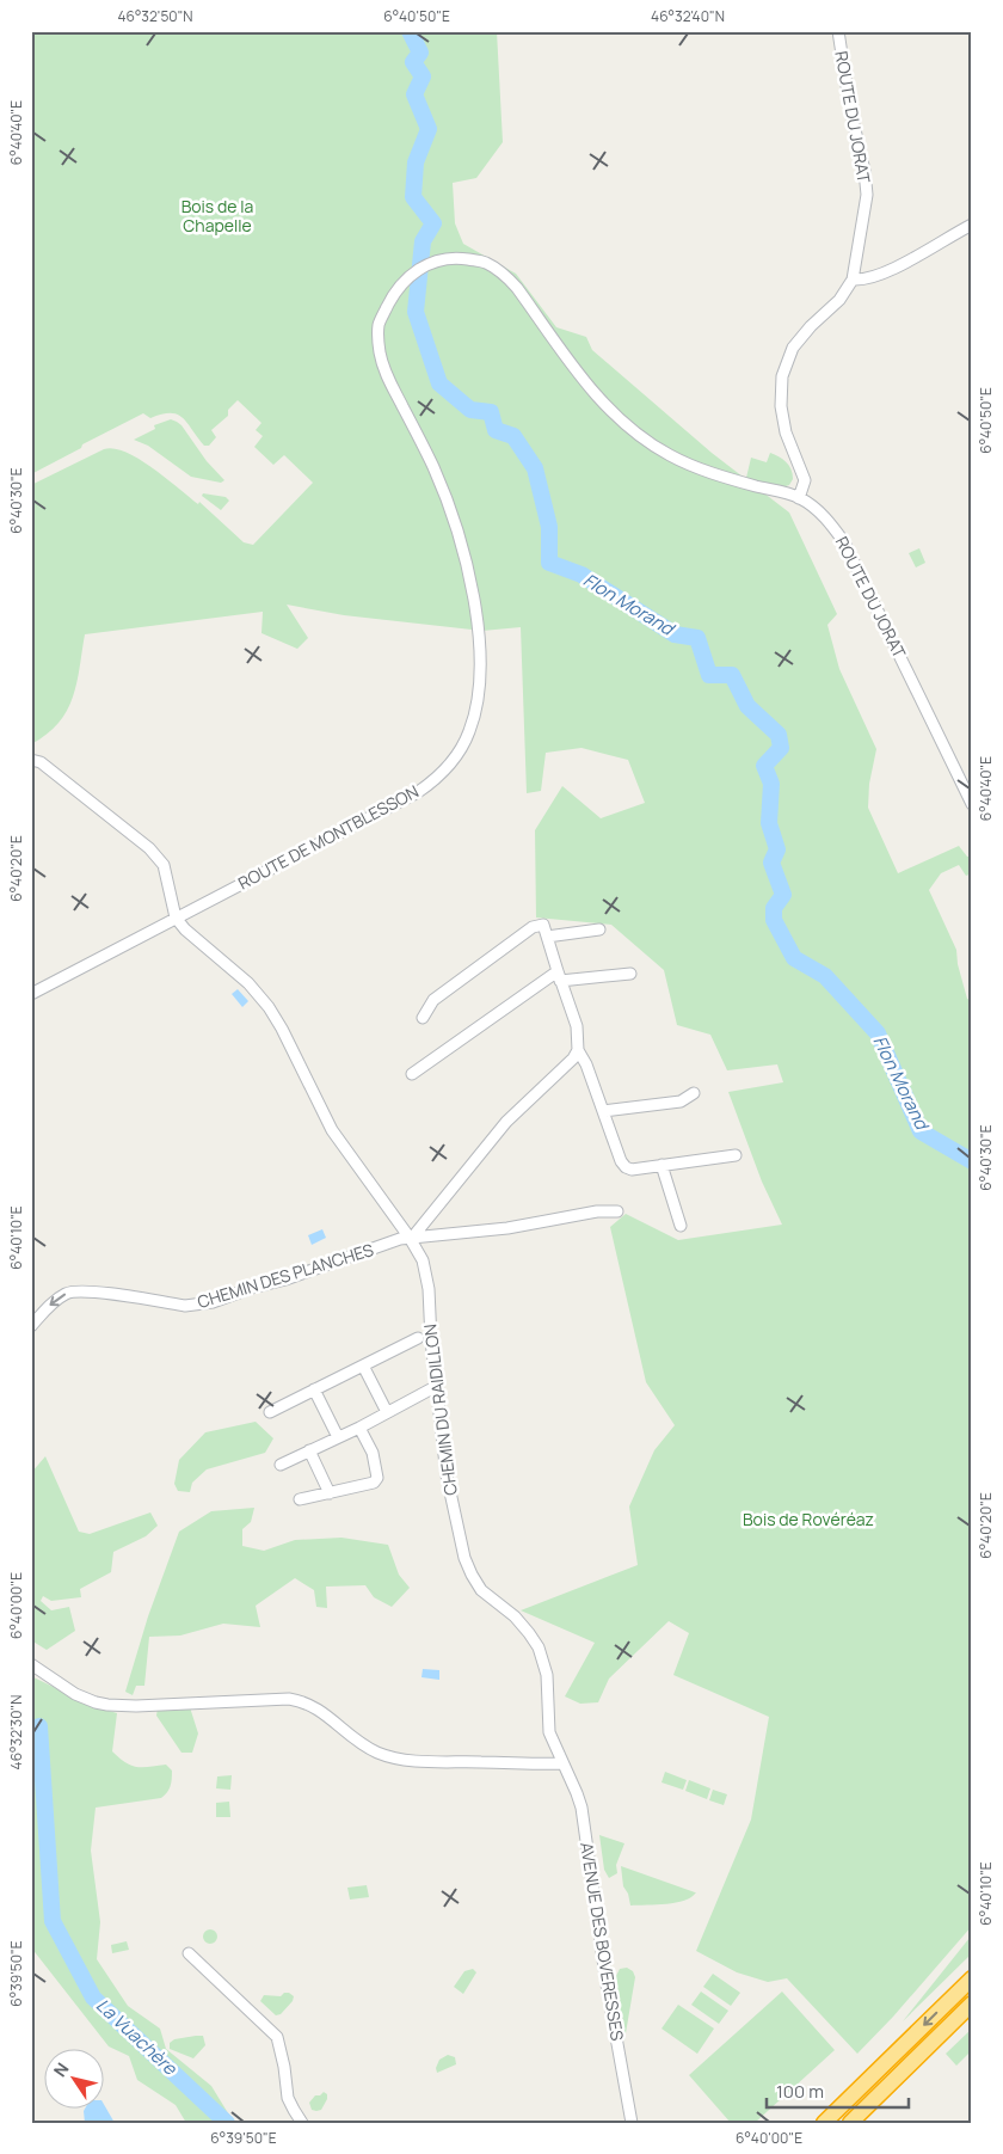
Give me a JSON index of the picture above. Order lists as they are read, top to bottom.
{
  "streets": {
    "street": [
      "ROUTE DU JORAT",
      "ROUTE DE MONTBLESSON",
      "CHEMIN DES PLANCHES",
      "CHEMIN DU RAIDILLON",
      "AVENUE DES BOVERESSES"
    ]
  },
  "crossings": [
    ["ROUTE DU JORAT", "ROUTE DE MONTBLESSON"],
    ["ROUTE DE MONTBLESSON", "CHEMIN DU RAIDILLON"],
    ["CHEMIN DES PLANCHES", "CHEMIN DU RAIDILLON"],
    ["CHEMIN DU RAIDILLON", "AVENUE DES BOVERESSES"]
  ],
  "one_way": ["CHEMIN DES PLANCHES"],
  "water": ["Flon Morand", "La Vuachère"],
  "parks": ["Bois de la Chapelle", "Bois de Rovéréaz"],
  "scale_bar": "100 m",
  "north": "top left",
  "coordinates": [
    "46°32'50\"N",
    "6°40'50\"E",
    "46°32'40\"N",
    "6°40'40\"E",
    "6°40'30\"E",
    "6°40'20\"E",
    "6°40'10\"E",
    "6°40'00\"E",
    "46°32'30\"N",
    "6°39'50\"E"
  ]
}
